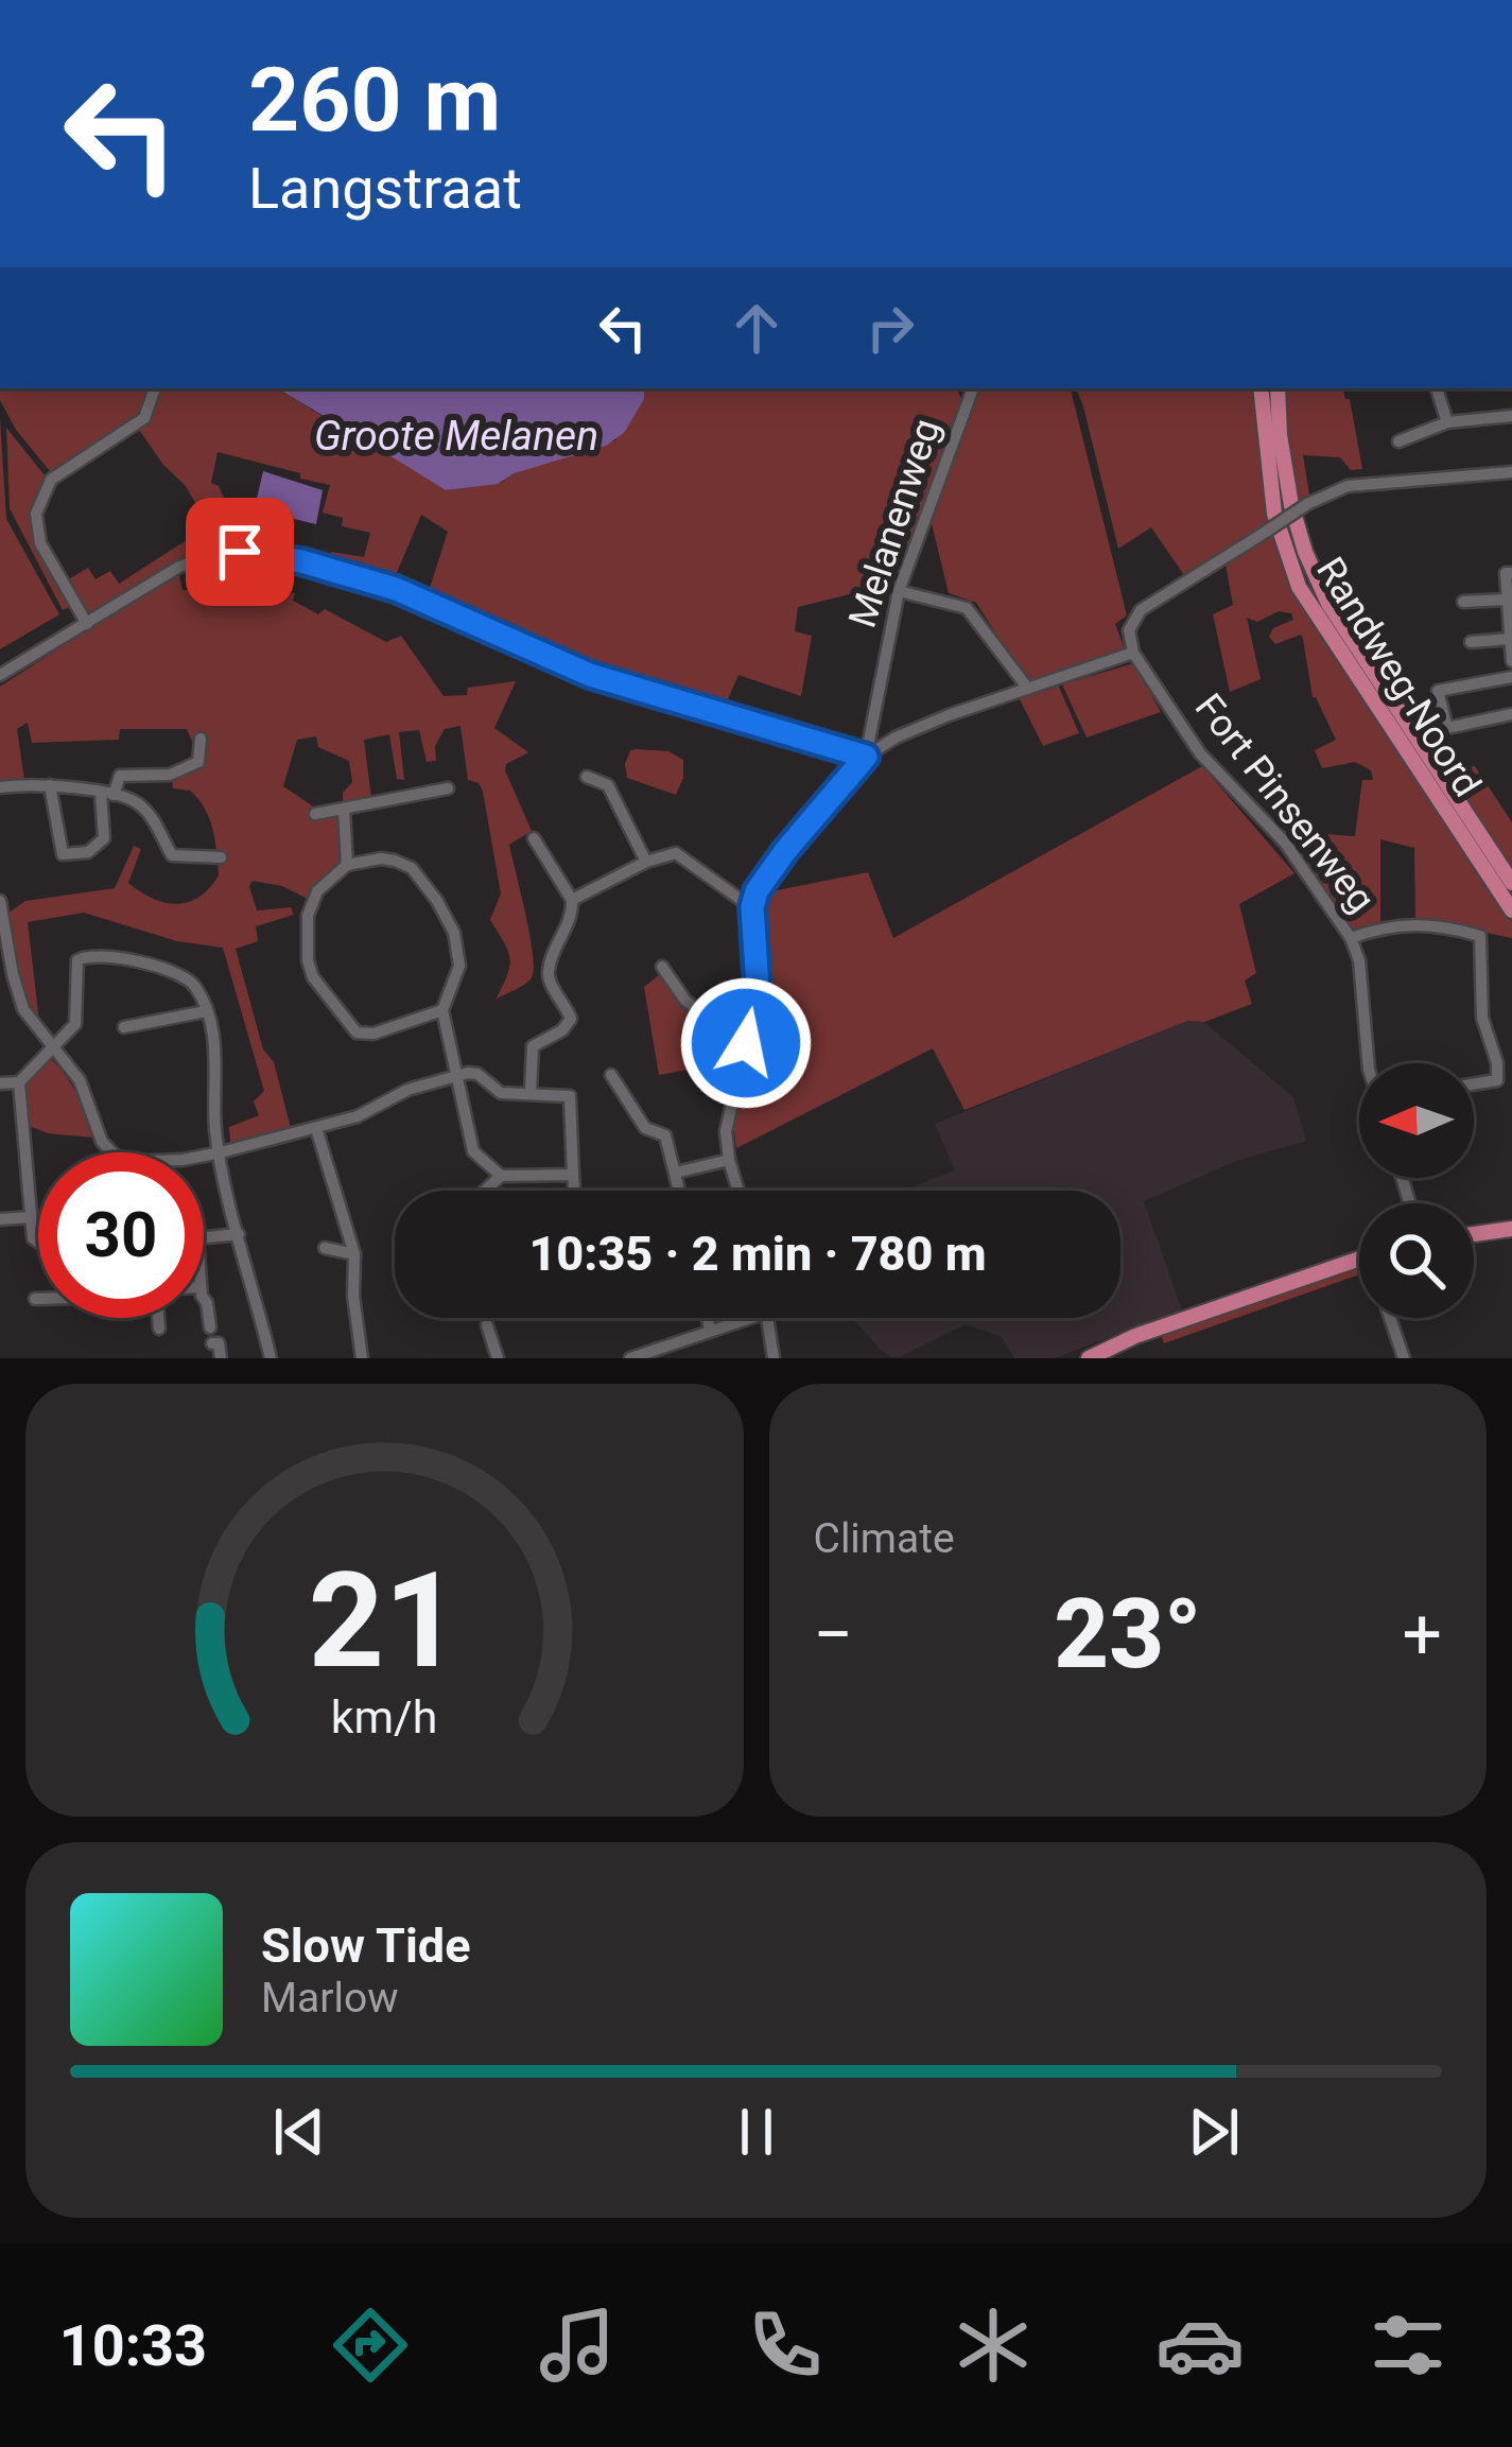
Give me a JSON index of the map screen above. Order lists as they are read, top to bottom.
{
  "streets": {
    "main road": ["Randweg-Noord"],
    "street": ["Melanenweg", "Fort Pinsenweg"]
  },
  "water": ["Groote Melanen"],
  "north": "left",
  "page": {
    "turn": ["260 m", "Langstraat"],
    "limit": "30",
    "trip": "10:35 · 2 min · 780 m",
    "tile": "Climate",
    "heat": ["−", "23°", "+"],
    "song": ["Slow Tide", "Marlow"],
    "tabs": "10:33",
    "gauge": ["21", "km/h"]
  }
}
